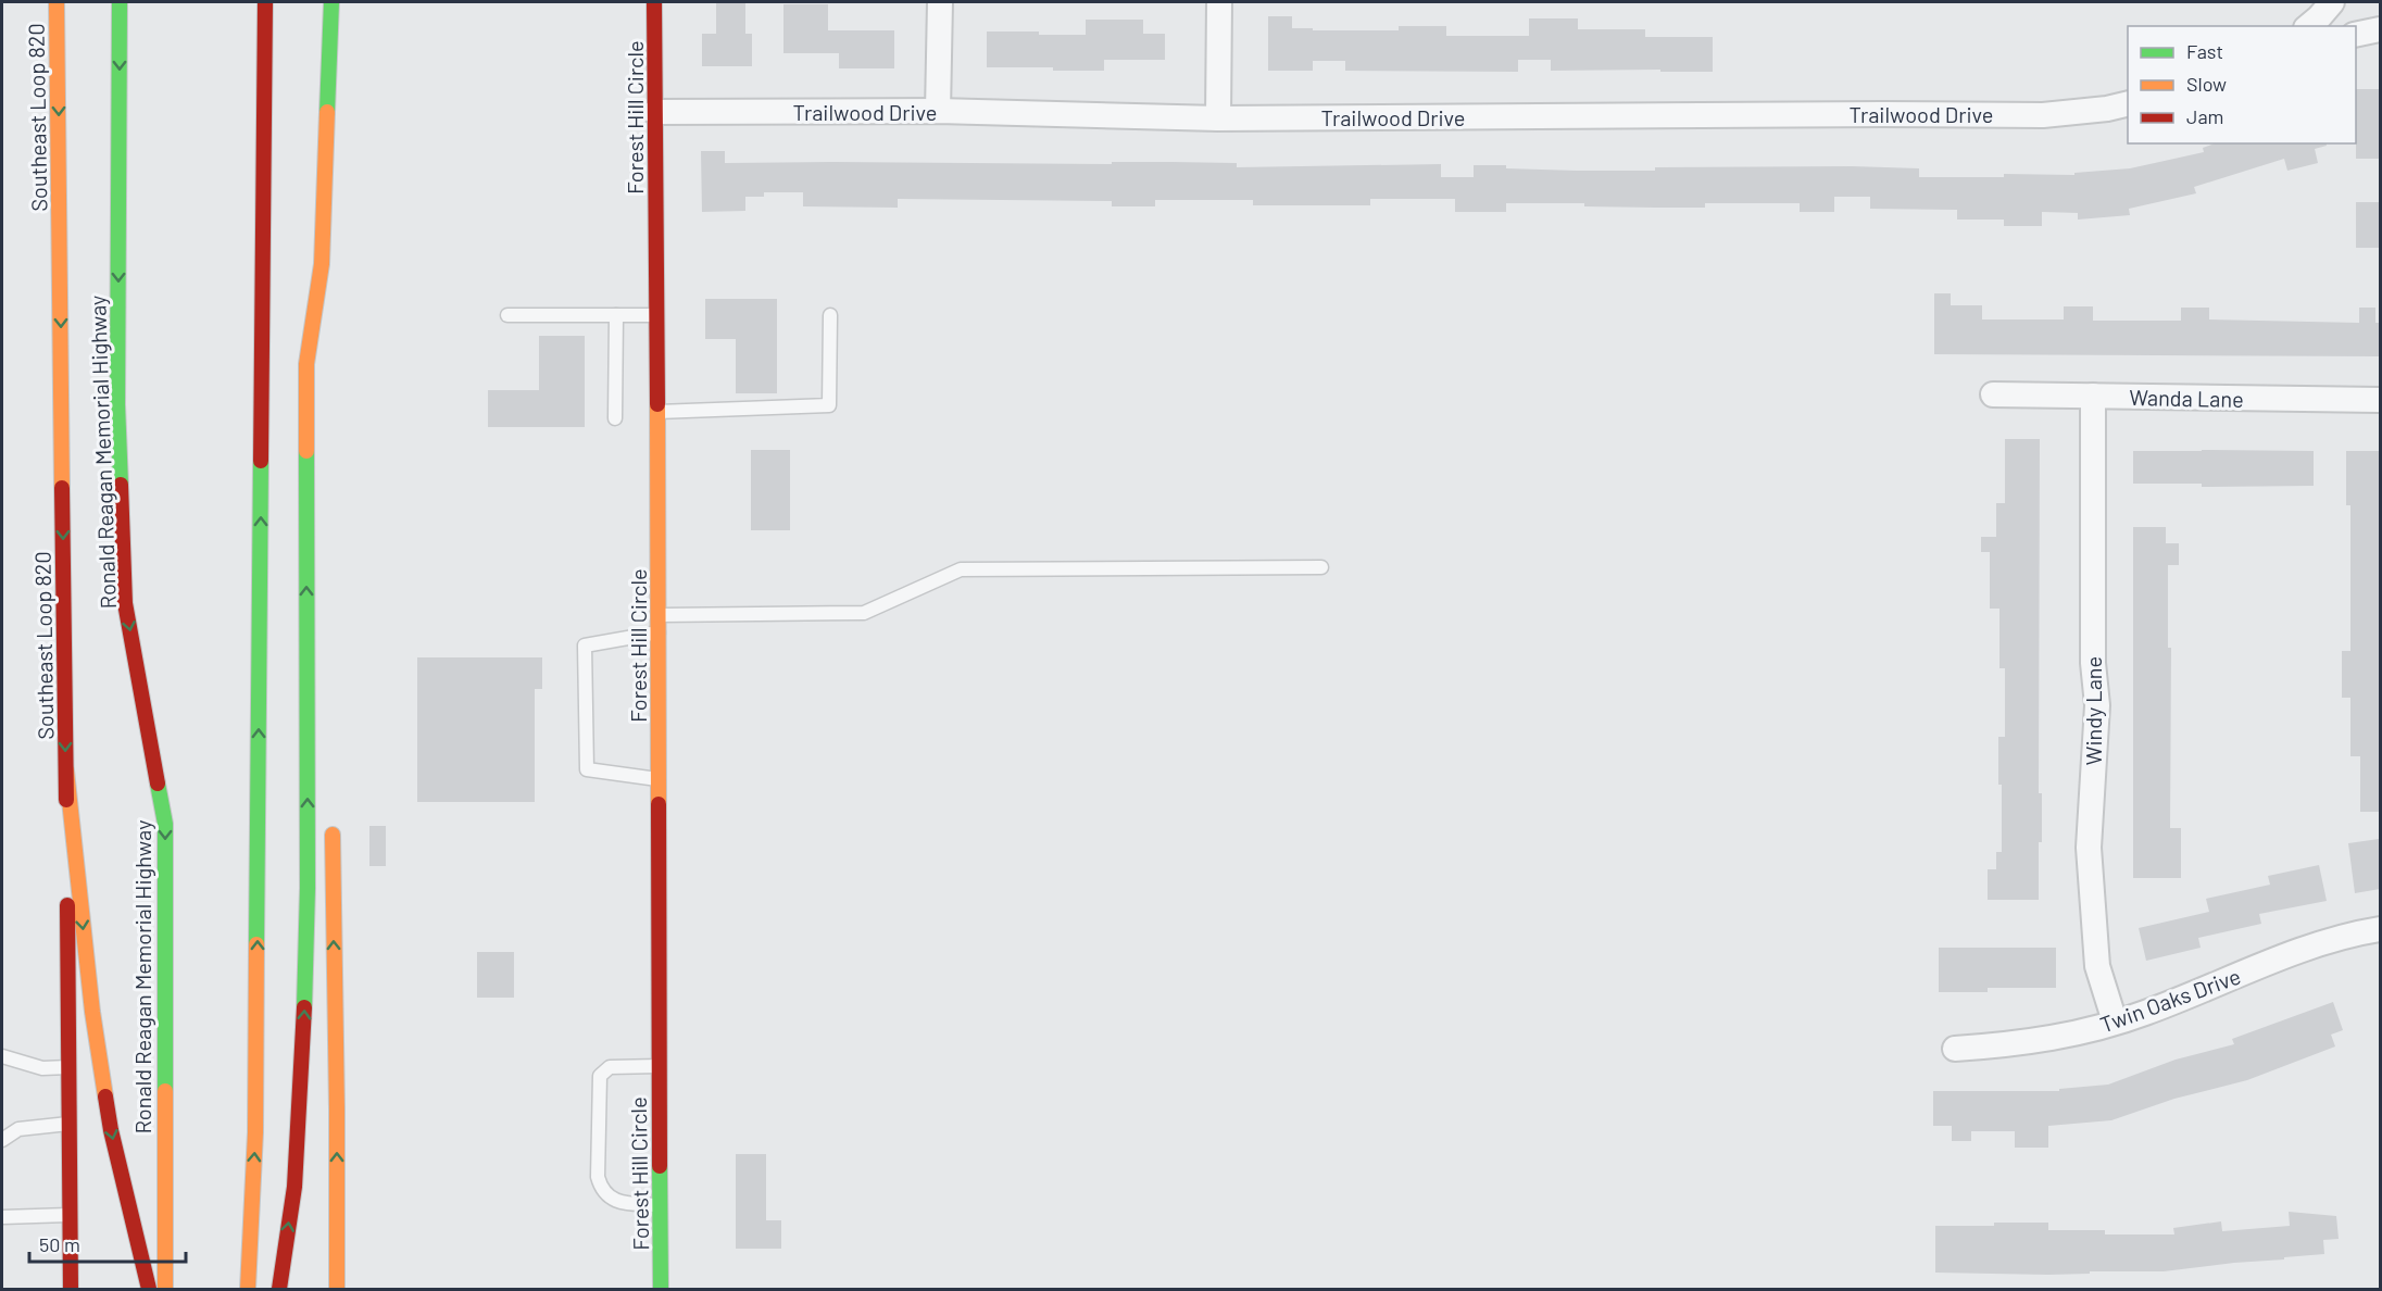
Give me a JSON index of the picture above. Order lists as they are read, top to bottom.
{
  "streets": {
    "main road": ["Southeast Loop 820", "Forest Hill Circle", "Ronald Reagan Memorial Highway"],
    "street": [
      "Trailwood Drive",
      "Wanda Lane",
      "Windy Lane",
      "Twin Oaks Drive"
    ]
  },
  "crossings": [
    ["Trailwood Drive", "Forest Hill Circle"],
    ["Wanda Lane", "Windy Lane"],
    ["Windy Lane", "Twin Oaks Drive"]
  ],
  "one_way": ["Southeast Loop 820"],
  "legend": ["Fast", "Slow", "Jam"],
  "scale_bar": "50 m"
}
